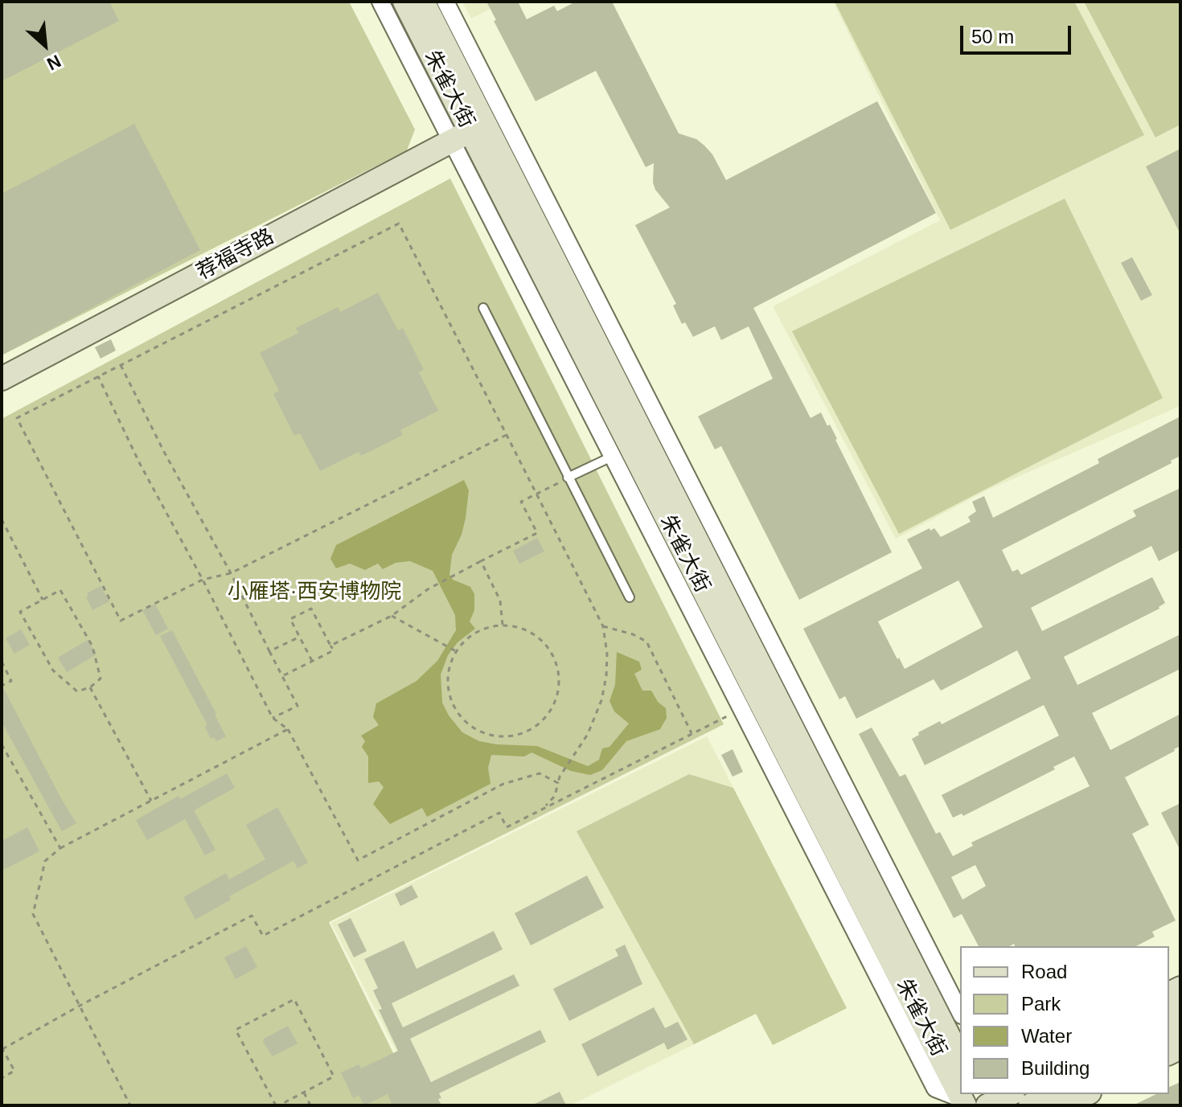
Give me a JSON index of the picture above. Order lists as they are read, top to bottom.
{
  "streets": {
    "main road": ["朱雀大街", "荐福寺路"]
  },
  "crossings": [
    ["朱雀大街", "荐福寺路"]
  ],
  "parks": ["小雁塔·西安博物院"],
  "legend": [
    "Road",
    "Park",
    "Water",
    "Building"
  ],
  "scale_bar": "50 m",
  "north": "bottom right"
}
